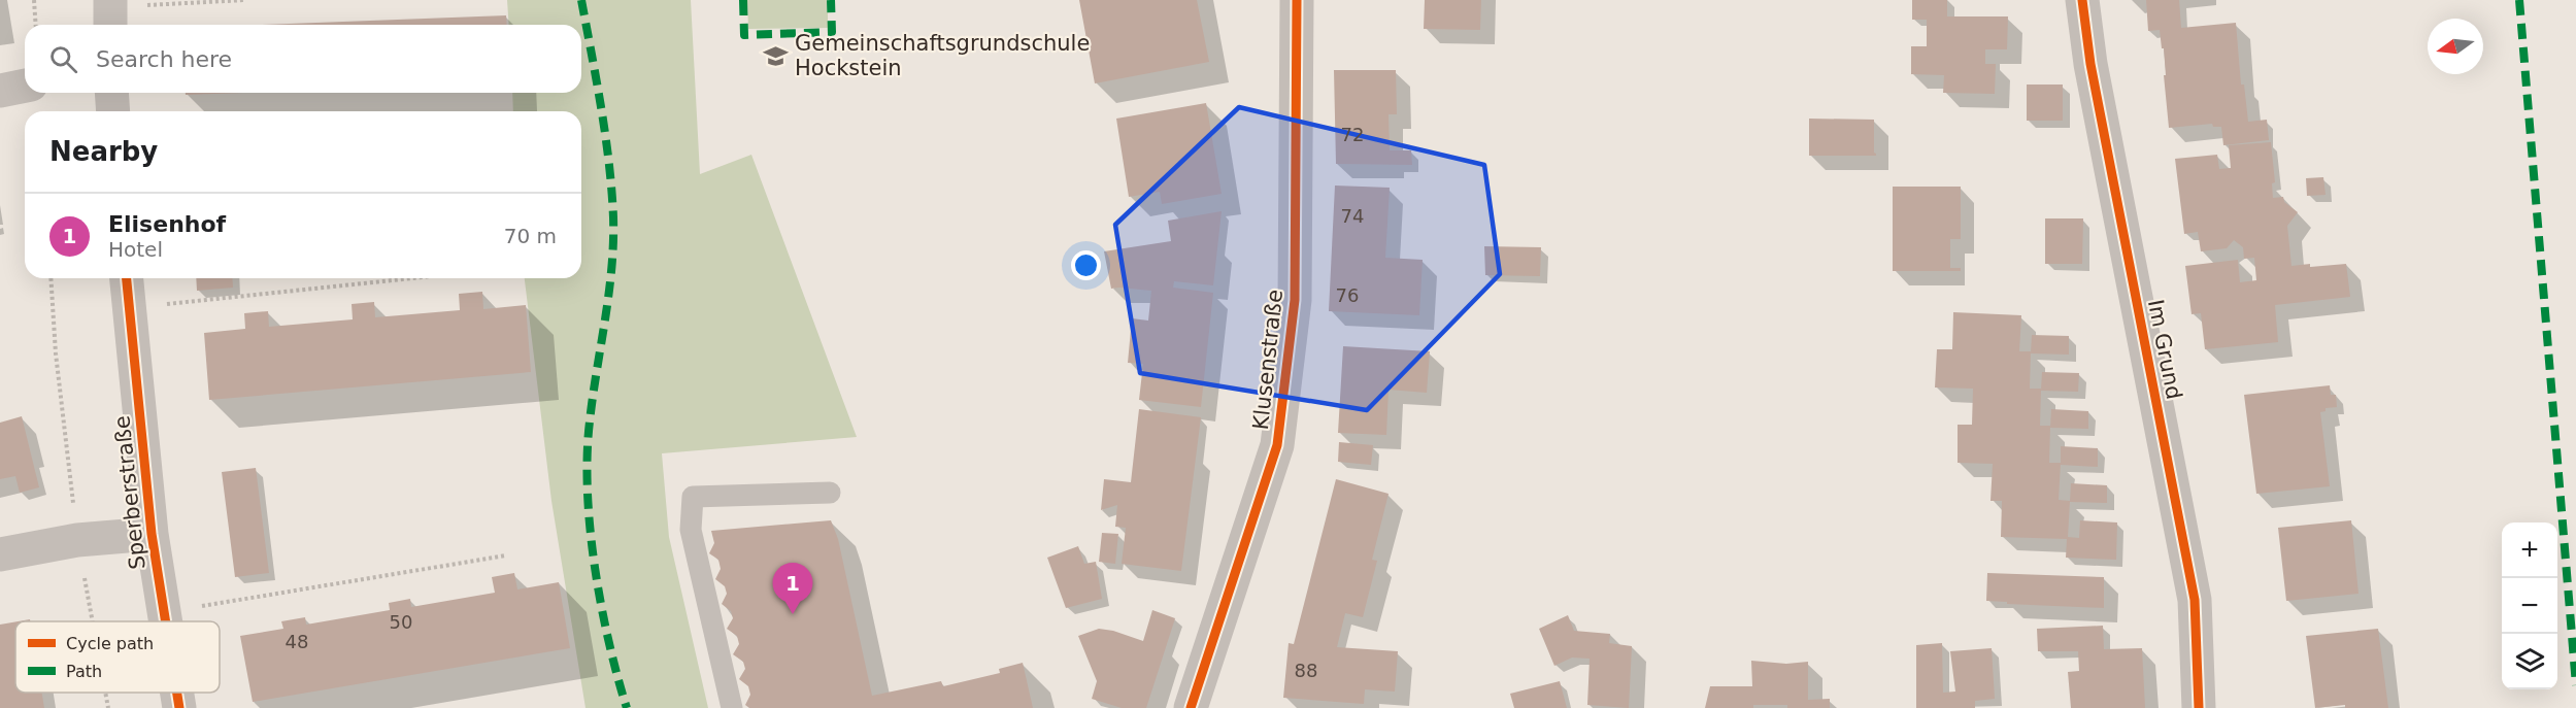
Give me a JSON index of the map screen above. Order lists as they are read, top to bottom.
{
  "streets": {
    "street": ["Im Grund", "Klusenstraße", "Sperberstraße"]
  },
  "places": {
    "school or university": ["Gemeinschaftsgrundschule Hockstein"]
  },
  "house_numbers": [
    "72",
    "74",
    "76",
    "50",
    "48",
    "88"
  ],
  "legend": ["Cycle path", "Path"],
  "north": "left",
  "page": {
    "search": "Search here",
    "heading": "Nearby",
    "list": [
      {
        "mark": "1",
        "name": "Elisenhof",
        "note": "Hotel",
        "value": "70 m"
      }
    ],
    "map_buttons": ["+", "−"],
    "pins": "1"
  }
}
